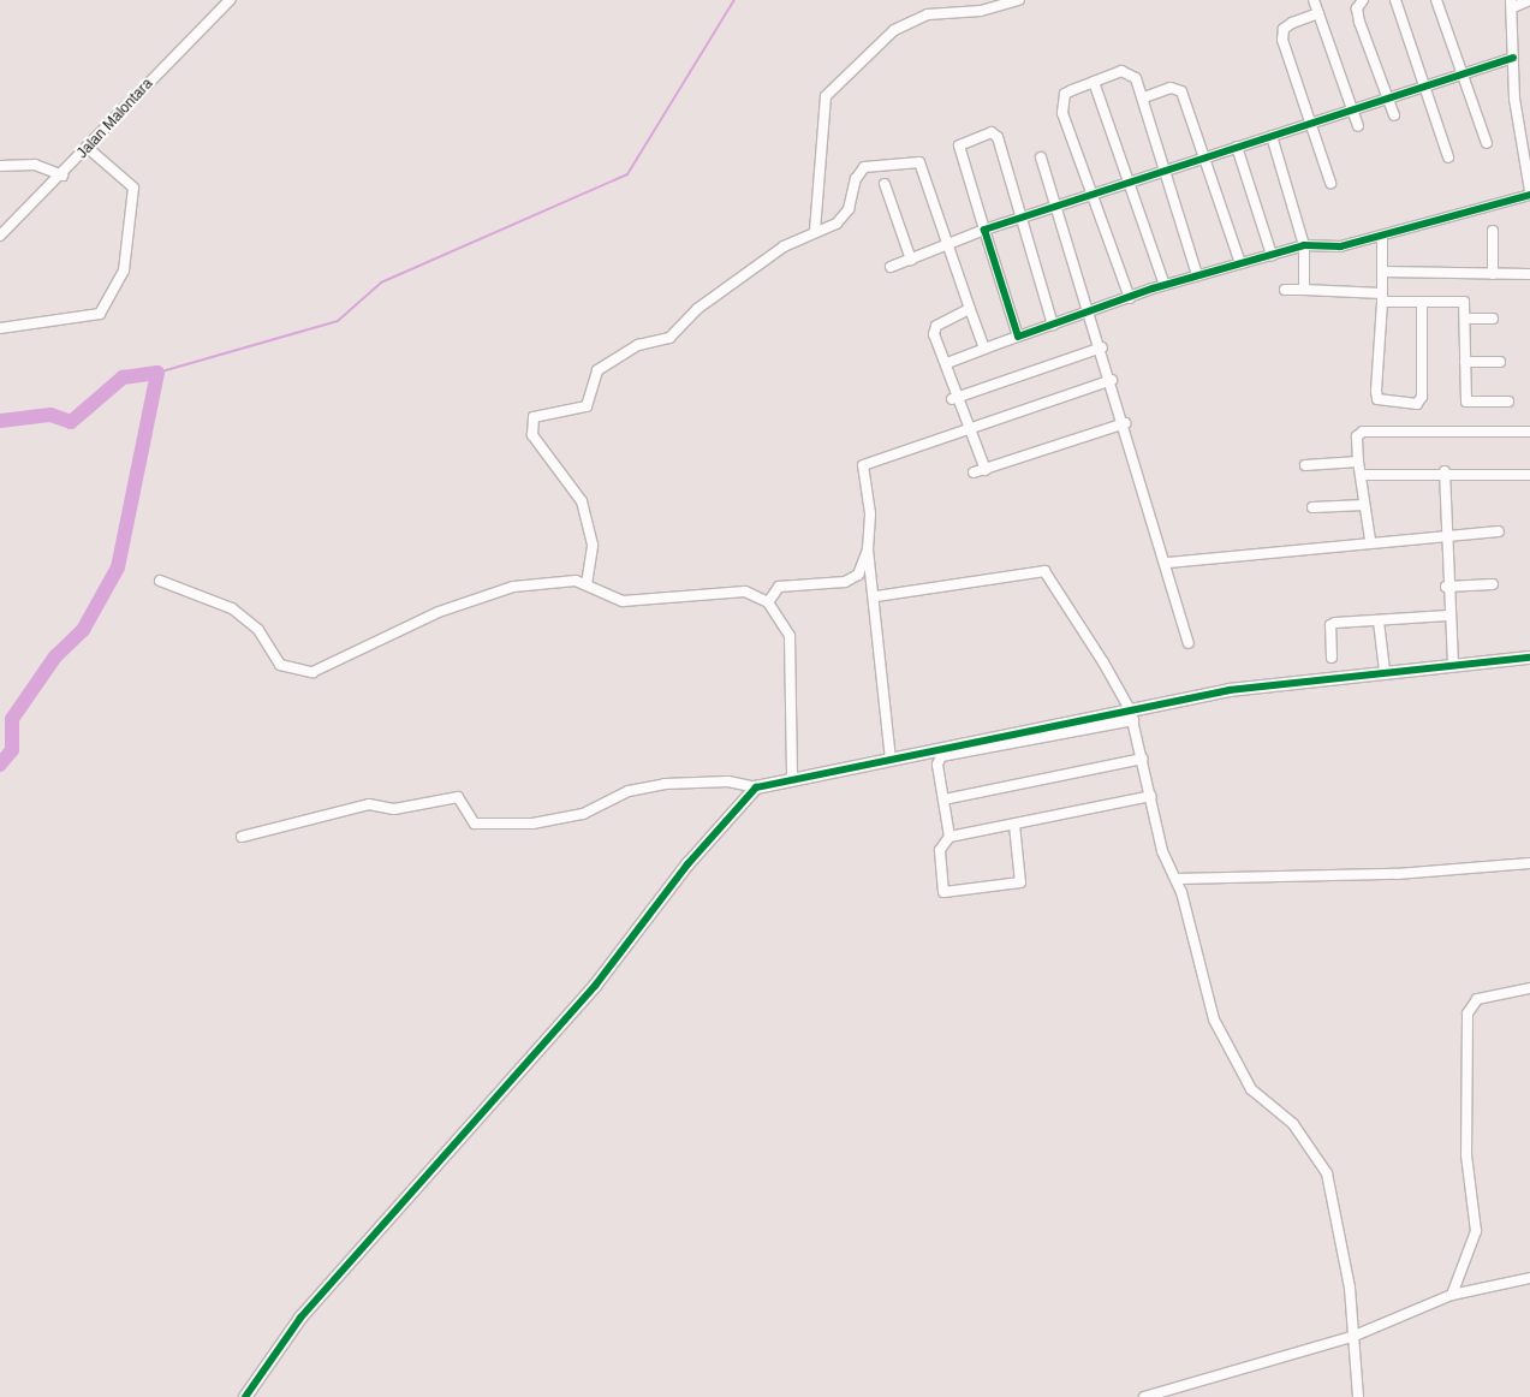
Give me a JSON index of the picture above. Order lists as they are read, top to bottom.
{
  "streets": {
    "street": ["Jalan Malontara"]
  }
}
